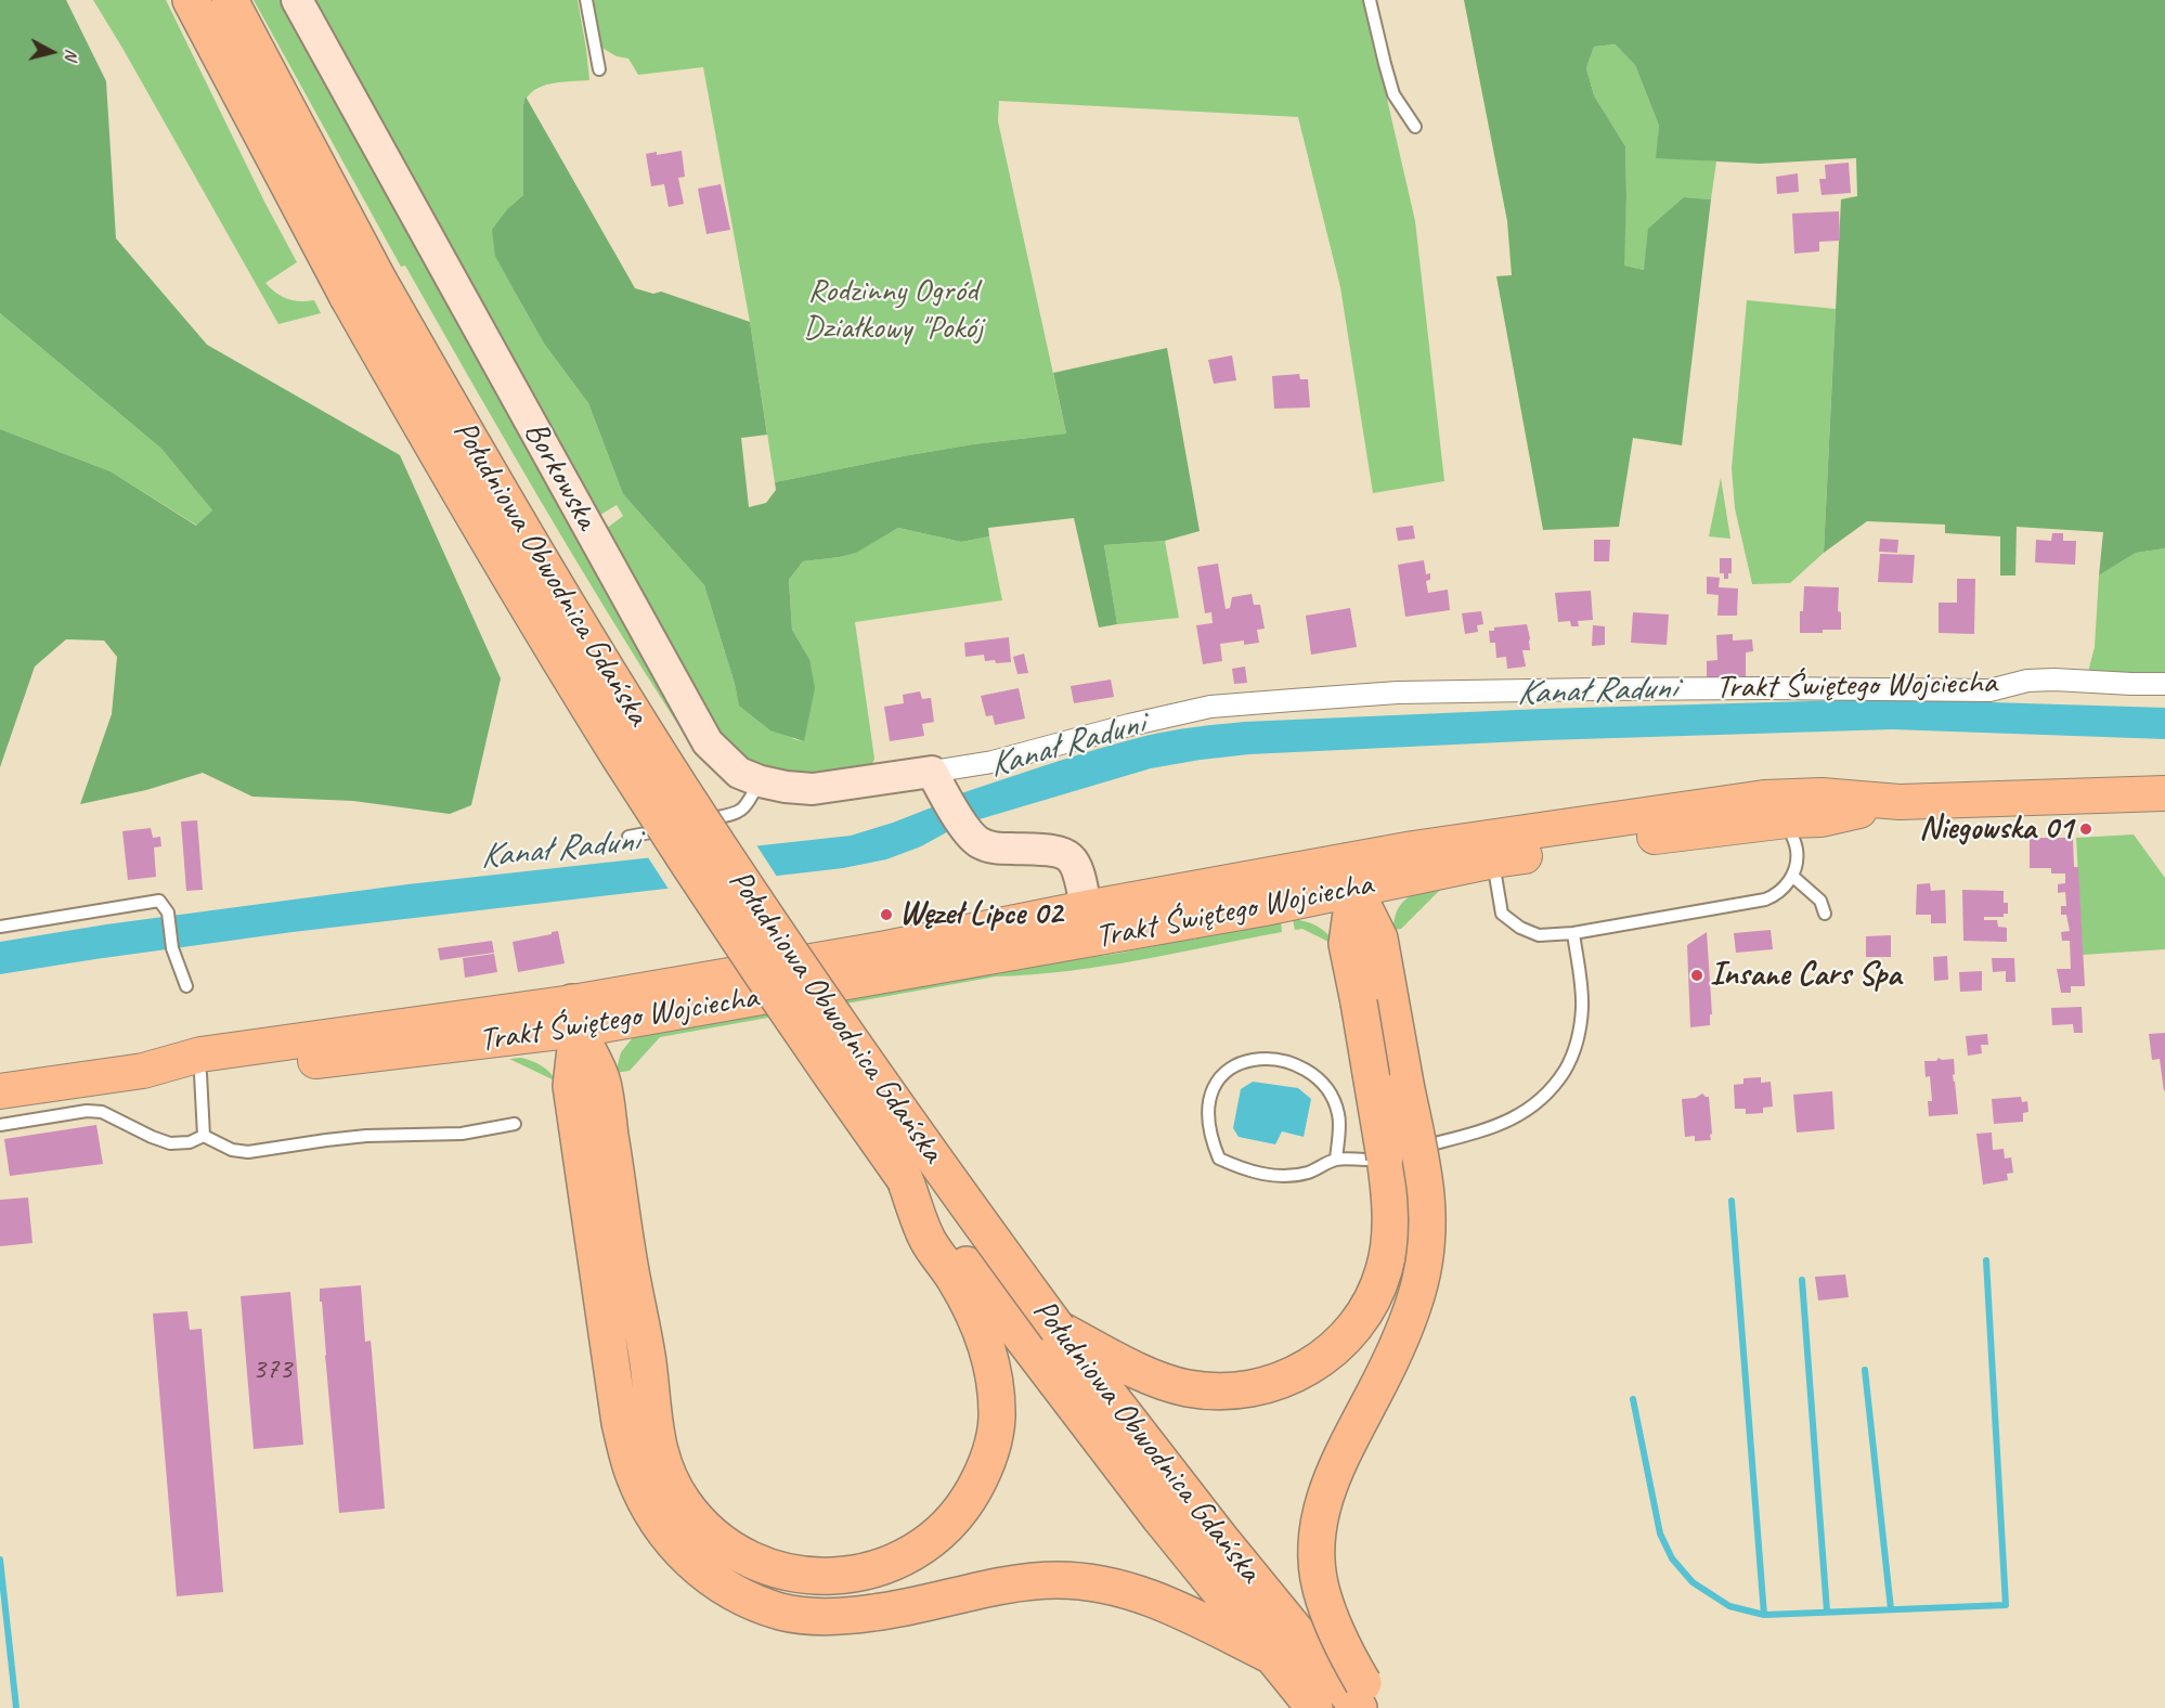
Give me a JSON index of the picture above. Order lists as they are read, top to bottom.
{
  "streets": {
    "highway": ["Południowa Obwodnica Gdańska"],
    "main road": ["Trakt Świętego Wojciecha"],
    "street": ["Borkowska"]
  },
  "crossings": [
    ["Borkowska", "Trakt Świętego Wojciecha"]
  ],
  "water": ["Kanał Raduni"],
  "parks": ["Rodzinny Ogród Działkowy \"Pokój"],
  "places": ["Niegowska 01", "Węzeł Lipce 02", "Insane Cars Spa"],
  "house_numbers": ["373"],
  "north": "right"
}
